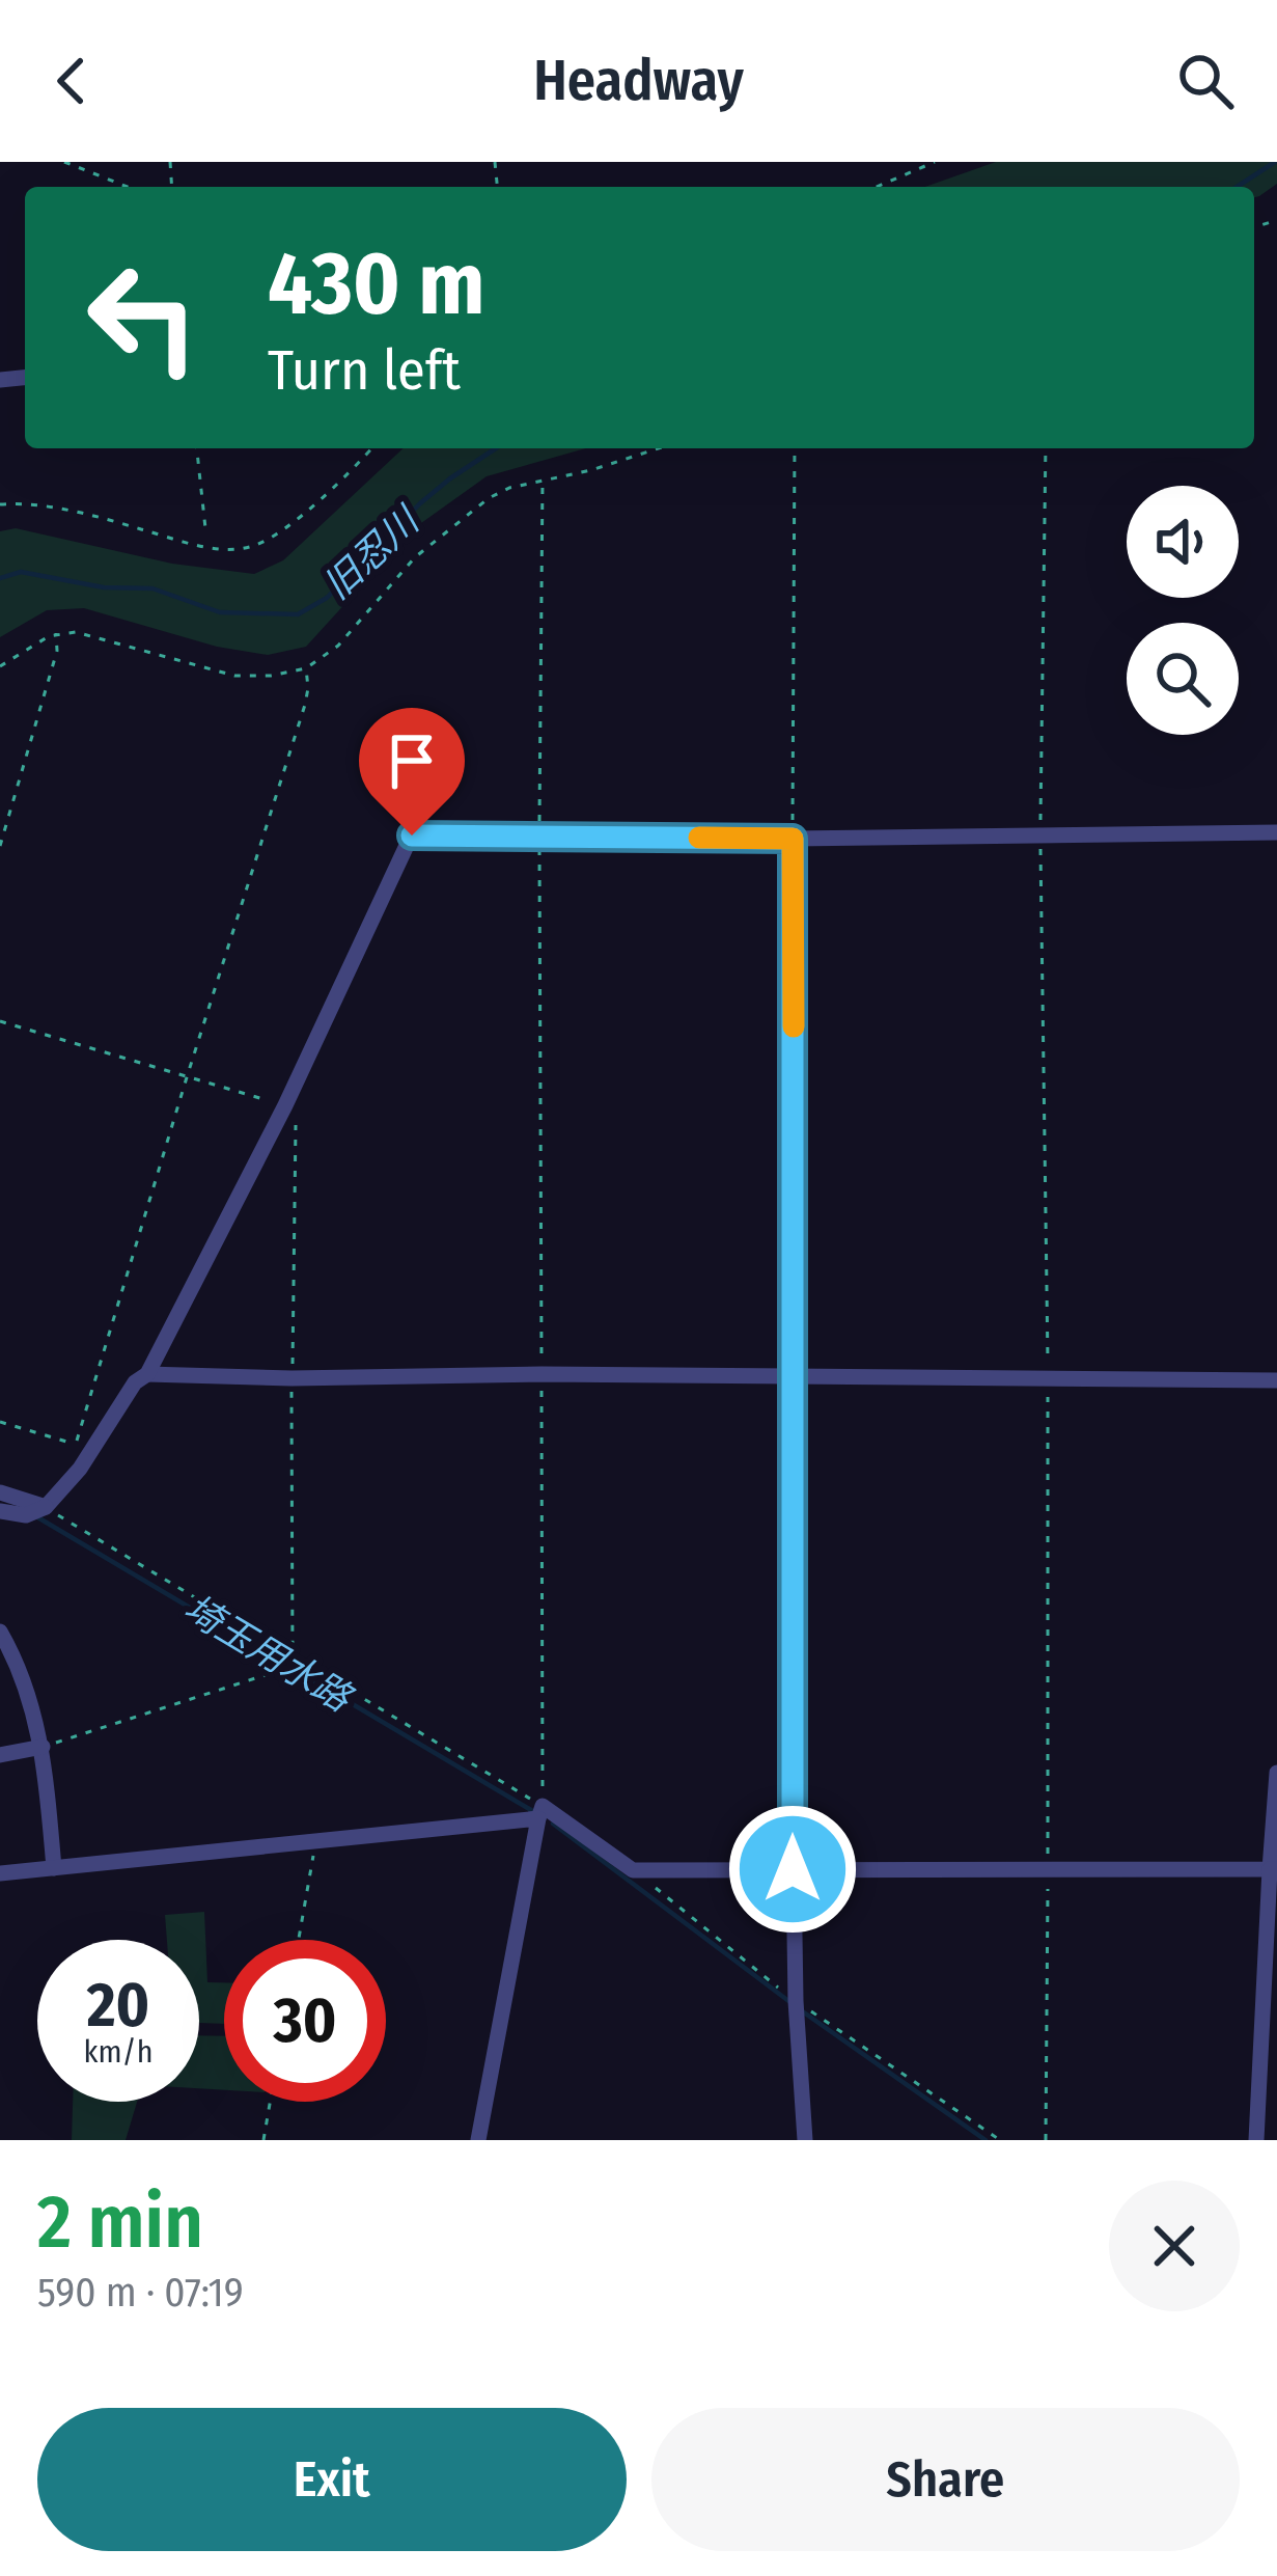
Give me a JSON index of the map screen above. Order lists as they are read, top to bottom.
{
  "water": ["旧忍川", "埼玉用水路"],
  "page": {
    "header": "Headway",
    "turn": ["430 m", "Turn left"],
    "speed": "20 km/h",
    "limit": "30",
    "heading": ["2 min", "590 m · 07:19"],
    "buttons": ["Exit", "Share"]
  }
}
